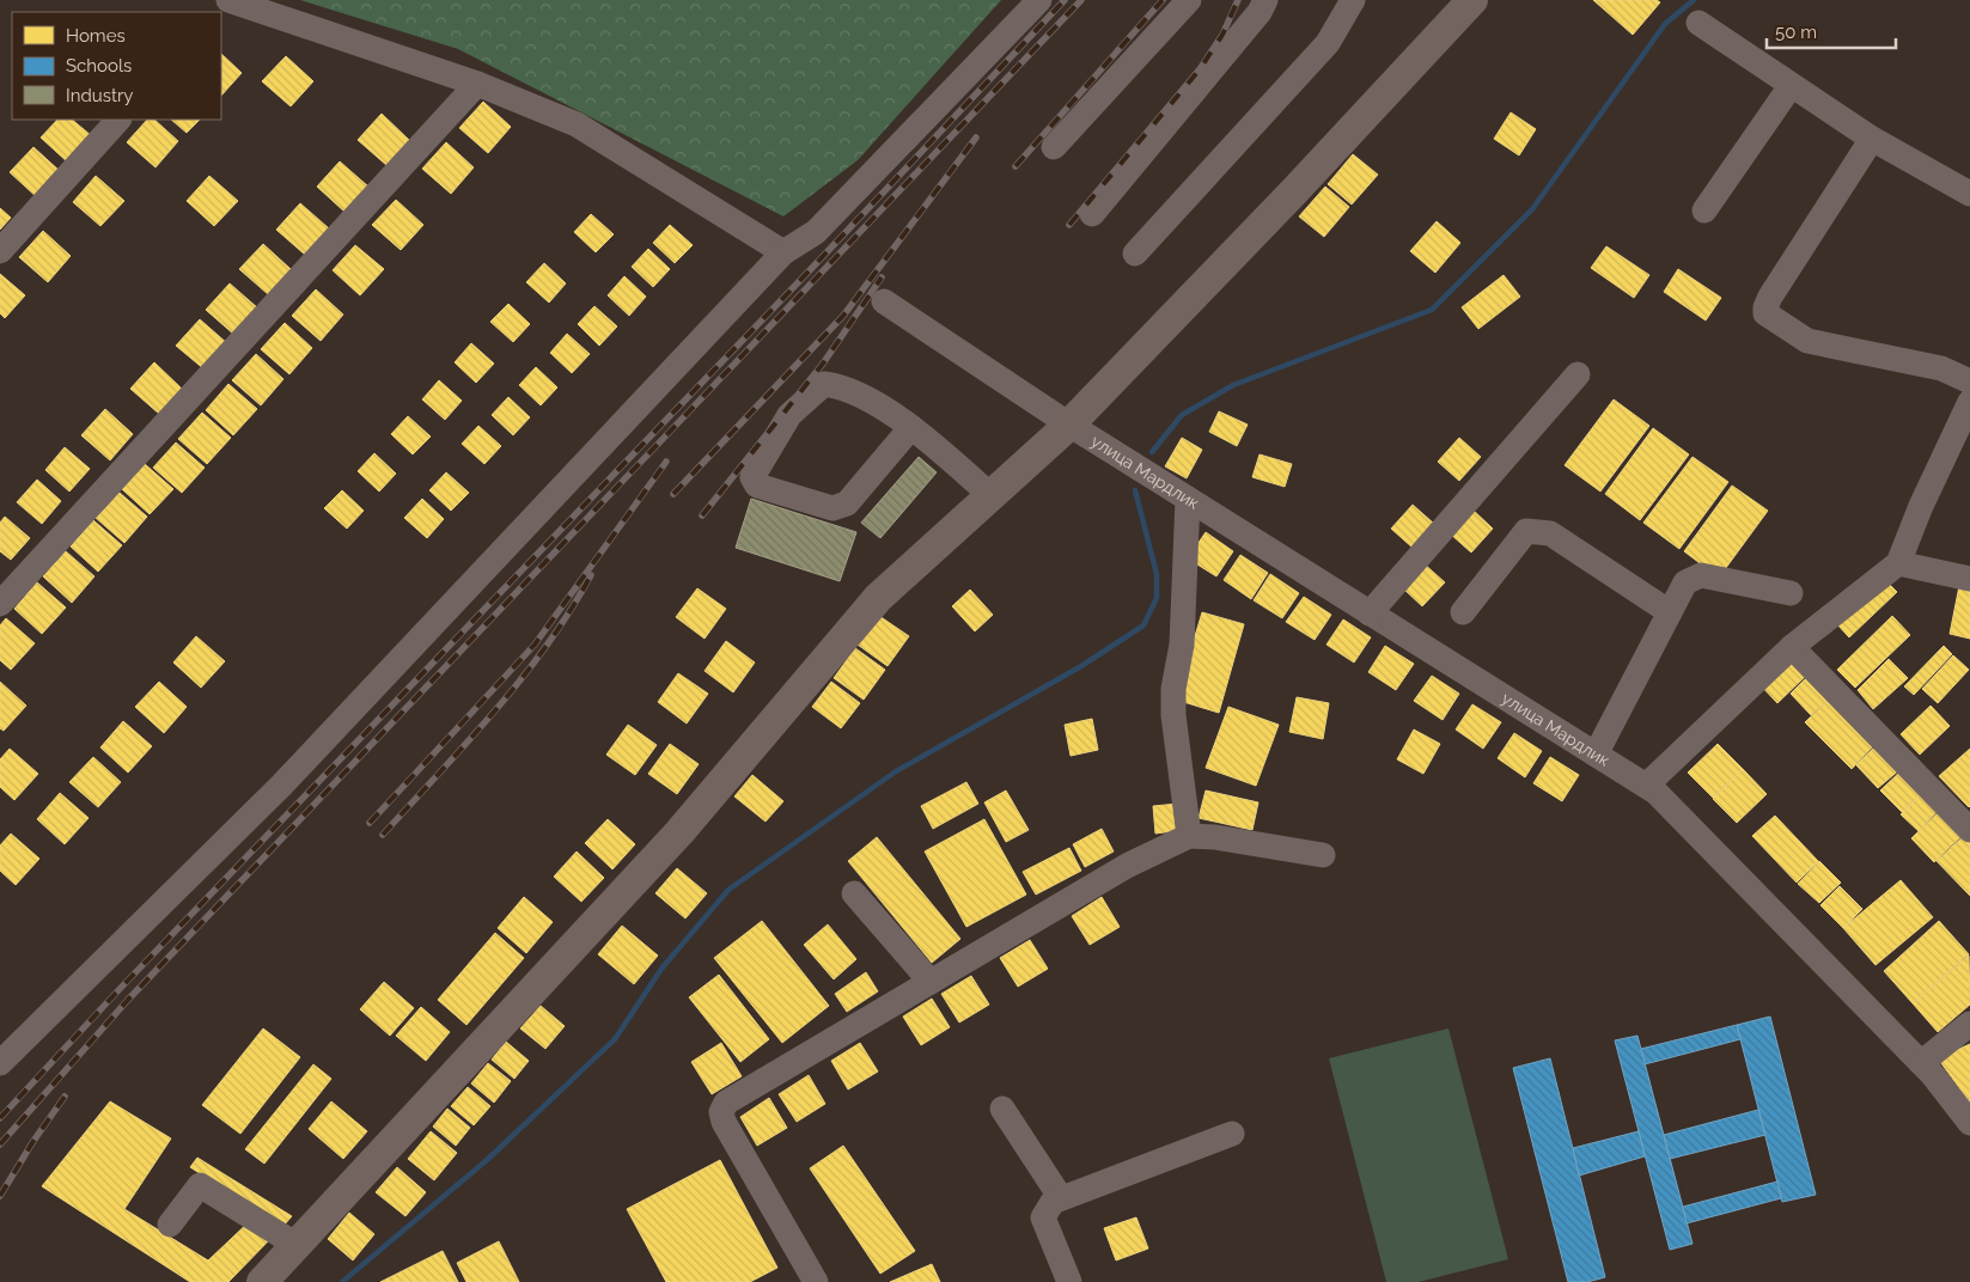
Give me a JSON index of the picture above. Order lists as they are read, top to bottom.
{
  "streets": {
    "street": ["улица Мардлик"]
  },
  "legend": ["Homes", "Schools", "Industry"],
  "scale_bar": "50 m"
}
